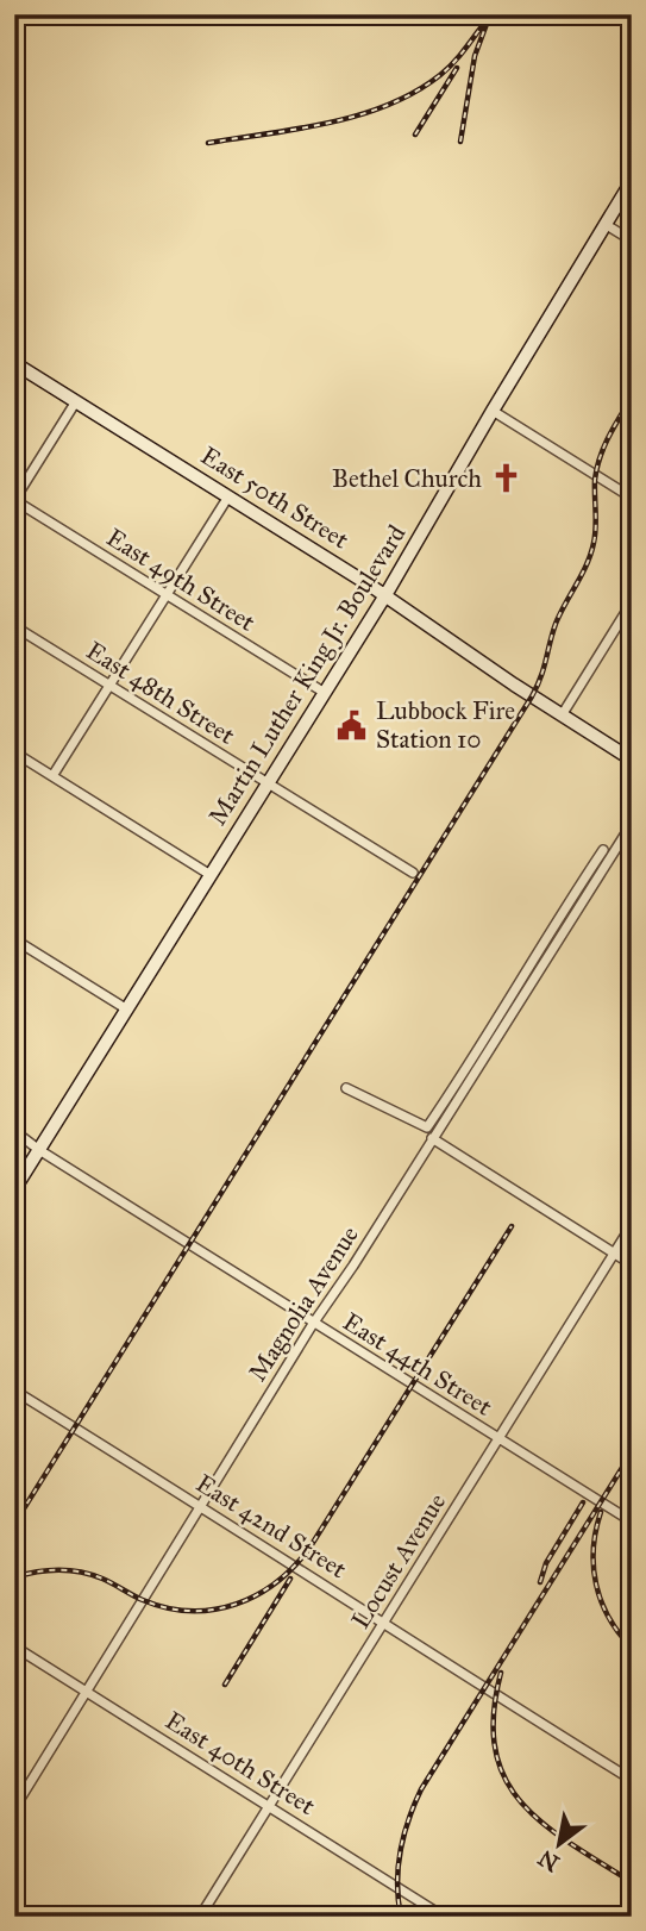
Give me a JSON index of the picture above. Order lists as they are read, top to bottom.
{
  "streets": {
    "main road": ["East 50th Street", "Martin Luther King Jr. Boulevard"],
    "street": [
      "East 49th Street",
      "East 48th Street",
      "Magnolia Avenue",
      "East 44th Street",
      "East 42nd Street",
      "Locust Avenue",
      "East 40th Street"
    ]
  },
  "crossings": [
    ["East 50th Street", "Martin Luther King Jr. Boulevard"],
    ["East 49th Street", "Martin Luther King Jr. Boulevard"],
    ["Martin Luther King Jr. Boulevard", "East 48th Street"],
    ["Martin Luther King Jr. Boulevard", "East 44th Street"],
    ["Magnolia Avenue", "East 44th Street"],
    ["Magnolia Avenue", "East 42nd Street"],
    ["Magnolia Avenue", "East 40th Street"],
    ["East 44th Street", "Locust Avenue"],
    ["East 42nd Street", "Locust Avenue"],
    ["Locust Avenue", "East 40th Street"]
  ],
  "places": {
    "church": ["Bethel Church"],
    "public building": ["Lubbock Fire Station 10"]
  },
  "north": "bottom left"
}
